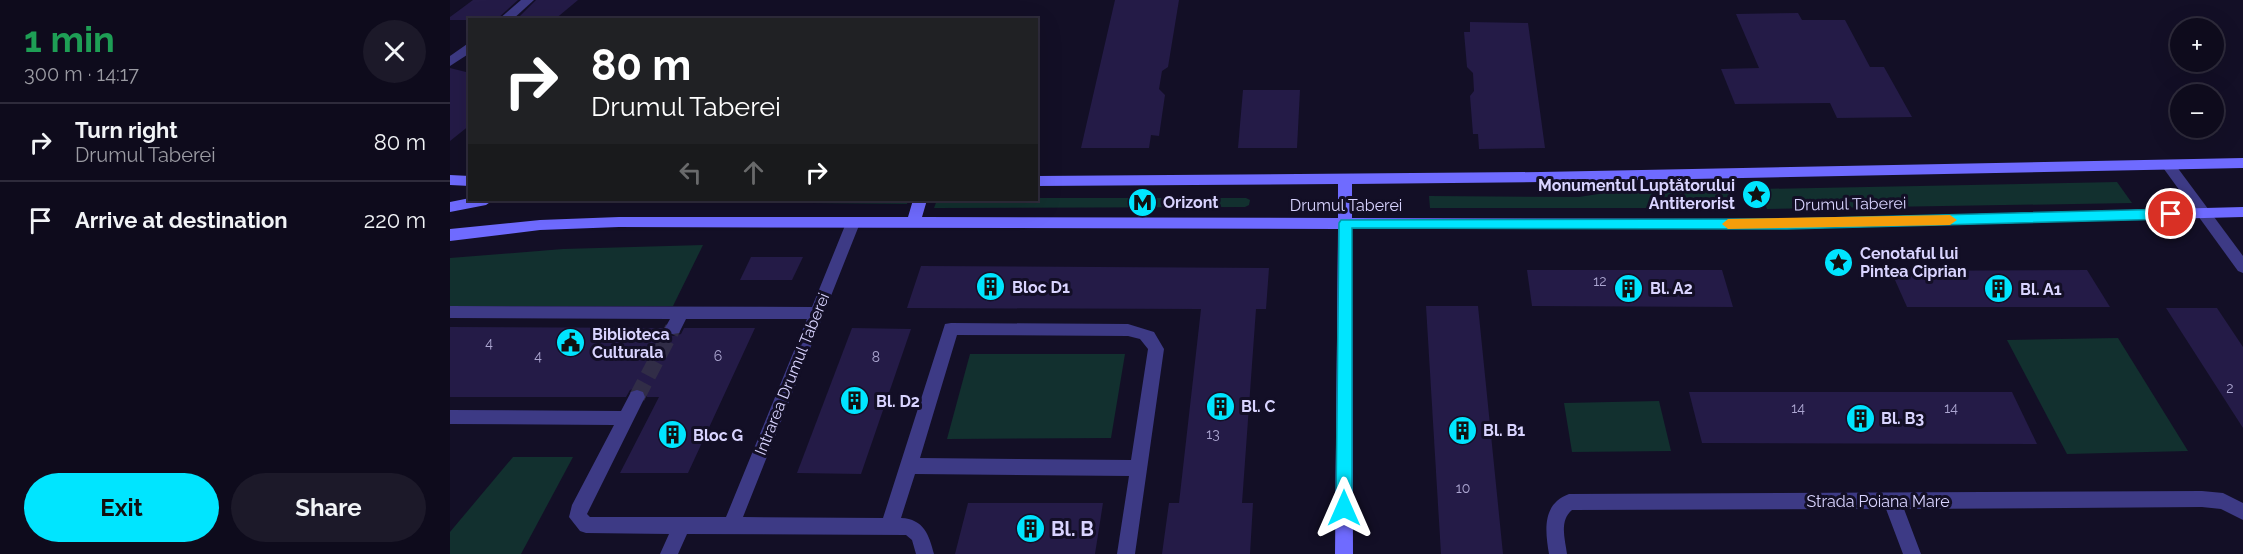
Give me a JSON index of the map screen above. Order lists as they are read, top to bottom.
{
  "streets": {
    "main road": ["Drumul Taberei"],
    "street": ["Intrarea Drumul Taberei", "Strada Poiana Mare"]
  },
  "crossings": [
    ["Drumul Taberei", "Intrarea Drumul Taberei"]
  ],
  "places": {
    "place": ["Monumentul Luptătorului Antiterorist", "Cenotaful lui Pintea Ciprian"],
    "metro station": ["Orizont"],
    "building": [
      "Bloc D1",
      "Bl. A2",
      "Bl. A1",
      "Bl. D2",
      "Bl. C",
      "Bl. B3",
      "Bl. B1",
      "Bloc G",
      "Bl. B"
    ],
    "public building": ["Biblioteca Culturala"]
  },
  "house_numbers": [
    "12",
    "4",
    "4",
    "6",
    "8",
    "2",
    "14",
    "14",
    "13",
    "10"
  ],
  "page": {
    "heading": ["1 min", "300 m · 14:17"],
    "map_buttons": ["+", "−"],
    "turn": ["80 m", "Drumul Taberei"],
    "list": [
      {
        "name": "Turn right",
        "note": "Drumul Taberei",
        "value": "80 m"
      },
      {
        "name": "Arrive at destination",
        "value": "220 m"
      }
    ],
    "buttons": ["Exit", "Share"]
  }
}
